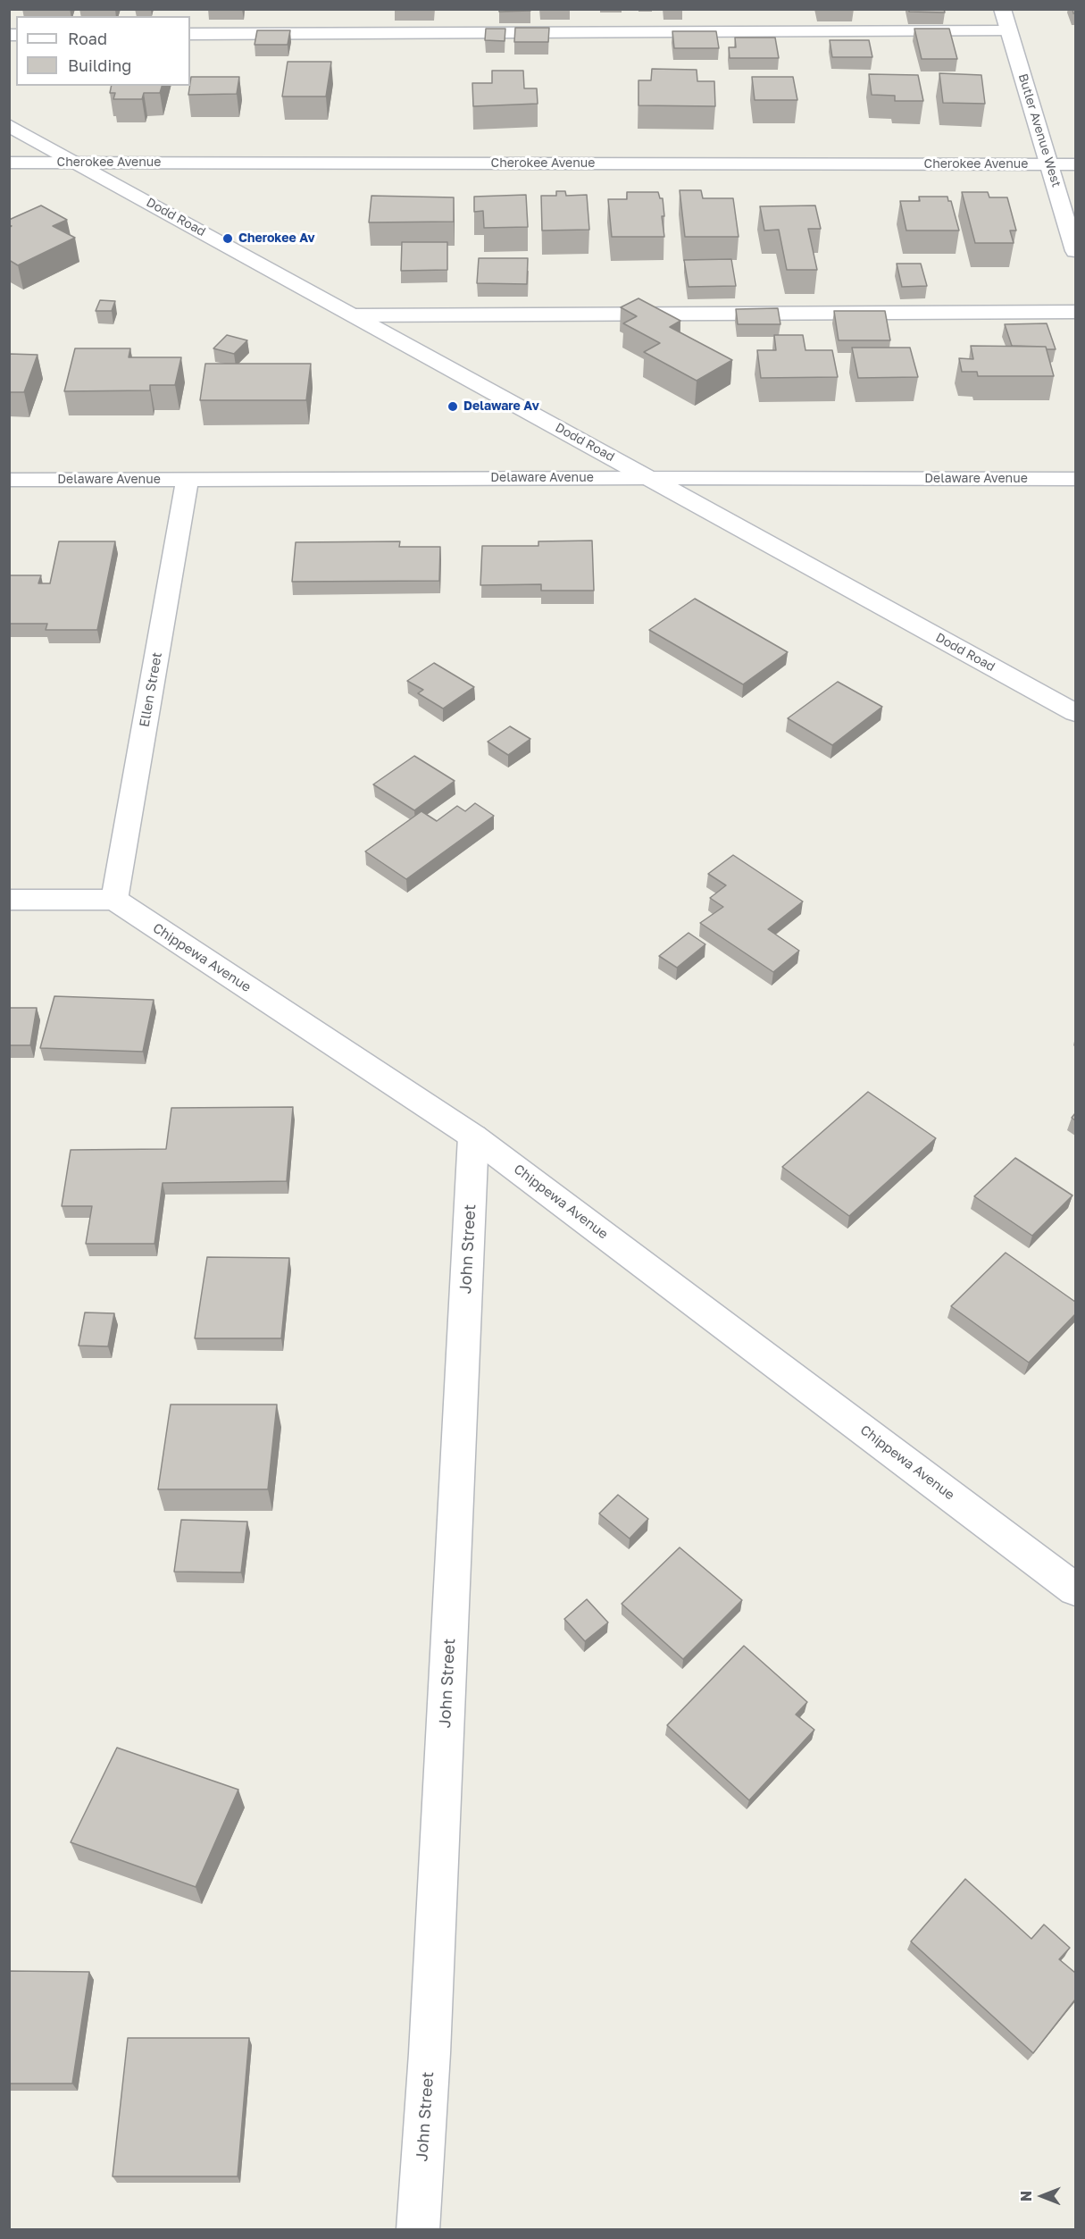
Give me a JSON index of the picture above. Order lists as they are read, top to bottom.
{
  "streets": {
    "street": [
      "Butler Avenue West",
      "Cherokee Avenue",
      "Dodd Road",
      "Delaware Avenue",
      "Ellen Street",
      "Chippewa Avenue",
      "John Street"
    ]
  },
  "crossings": [
    ["Butler Avenue West", "Cherokee Avenue"],
    ["Cherokee Avenue", "Dodd Road"],
    ["Dodd Road", "Delaware Avenue"],
    ["Delaware Avenue", "Ellen Street"],
    ["Ellen Street", "Chippewa Avenue"],
    ["Chippewa Avenue", "John Street"]
  ],
  "places": ["Cherokee Av", "Delaware Av"],
  "legend": ["Road", "Building"],
  "north": "left"
}
